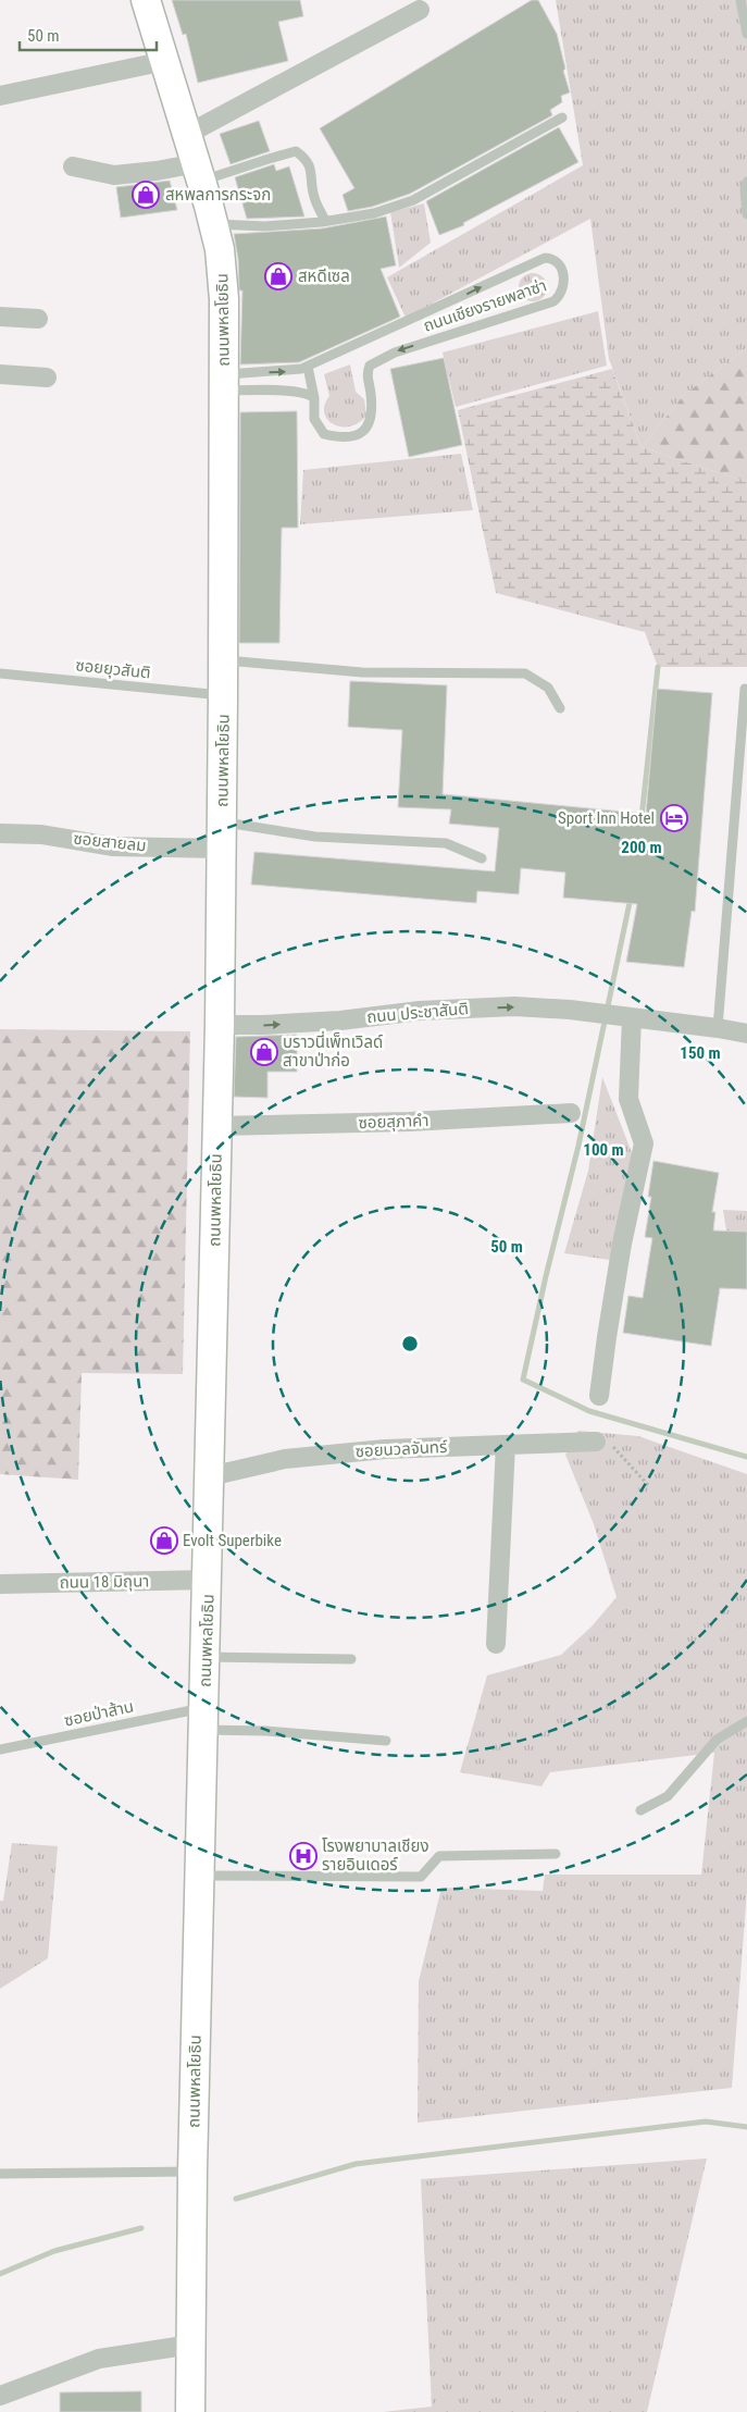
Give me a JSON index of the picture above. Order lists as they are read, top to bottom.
{
  "streets": {
    "main road": ["ถนนพหลโยธิน"],
    "street": [
      "ซอยสายลม",
      "ถนน ประชาสันติ",
      "ซอยสุภาคำ",
      "ซอยนวลจันทร์",
      "ถนน 18 มิถุนา"
    ],
    "lane": ["ถนนเชียงรายพลาซ่า", "ซอยยุวสันติ", "ซอยป่าส้าน"]
  },
  "crossings": [
    ["ถนนเชียงรายพลาซ่า", "ถนนพหลโยธิน"],
    ["ถนนพหลโยธิน", "ซอยยุวสันติ"],
    ["ถนนพหลโยธิน", "ซอยสายลม"],
    ["ถนนพหลโยธิน", "ถนน ประชาสันติ"],
    ["ถนนพหลโยธิน", "ซอยสุภาคำ"],
    ["ถนนพหลโยธิน", "ซอยนวลจันทร์"],
    ["ถนนพหลโยธิน", "ถนน 18 มิถุนา"],
    ["ถนนพหลโยธิน", "ซอยป่าส้าน"]
  ],
  "one_way": ["ถนน ประชาสันติ"],
  "places": {
    "shop": [
      "สหพลการกระจก",
      "สหดีเซล",
      "บราวนี่เพ็ทเวิลด์ สาขาป่าก่อ",
      "Evolt Superbike"
    ],
    "hotel": ["Sport Inn Hotel"],
    "hospital": ["โรงพยาบาลเชียง รายอินเดอร์"]
  },
  "scale_bar": "50 m",
  "rings": [
    "200 m",
    "150 m",
    "100 m",
    "50 m"
  ]
}
